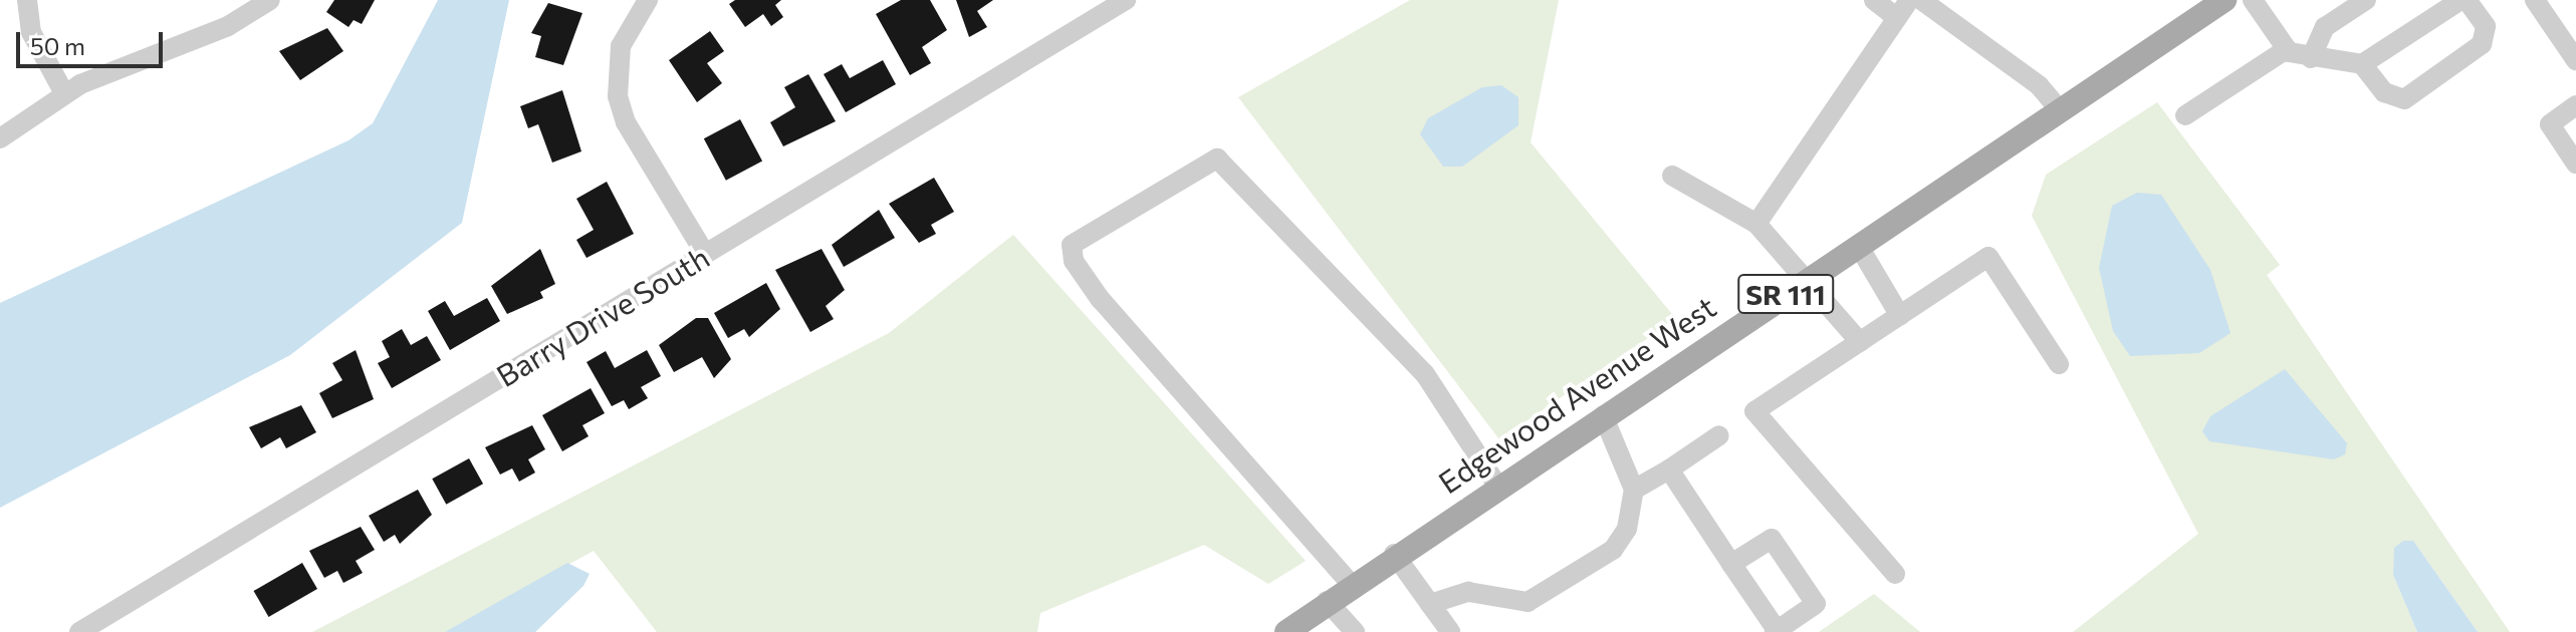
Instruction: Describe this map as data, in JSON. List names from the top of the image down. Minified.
{"streets":{"main road":["SR 111","Edgewood Avenue West"],"street":["Barry Drive South"]},"scale_bar":"50 m"}
